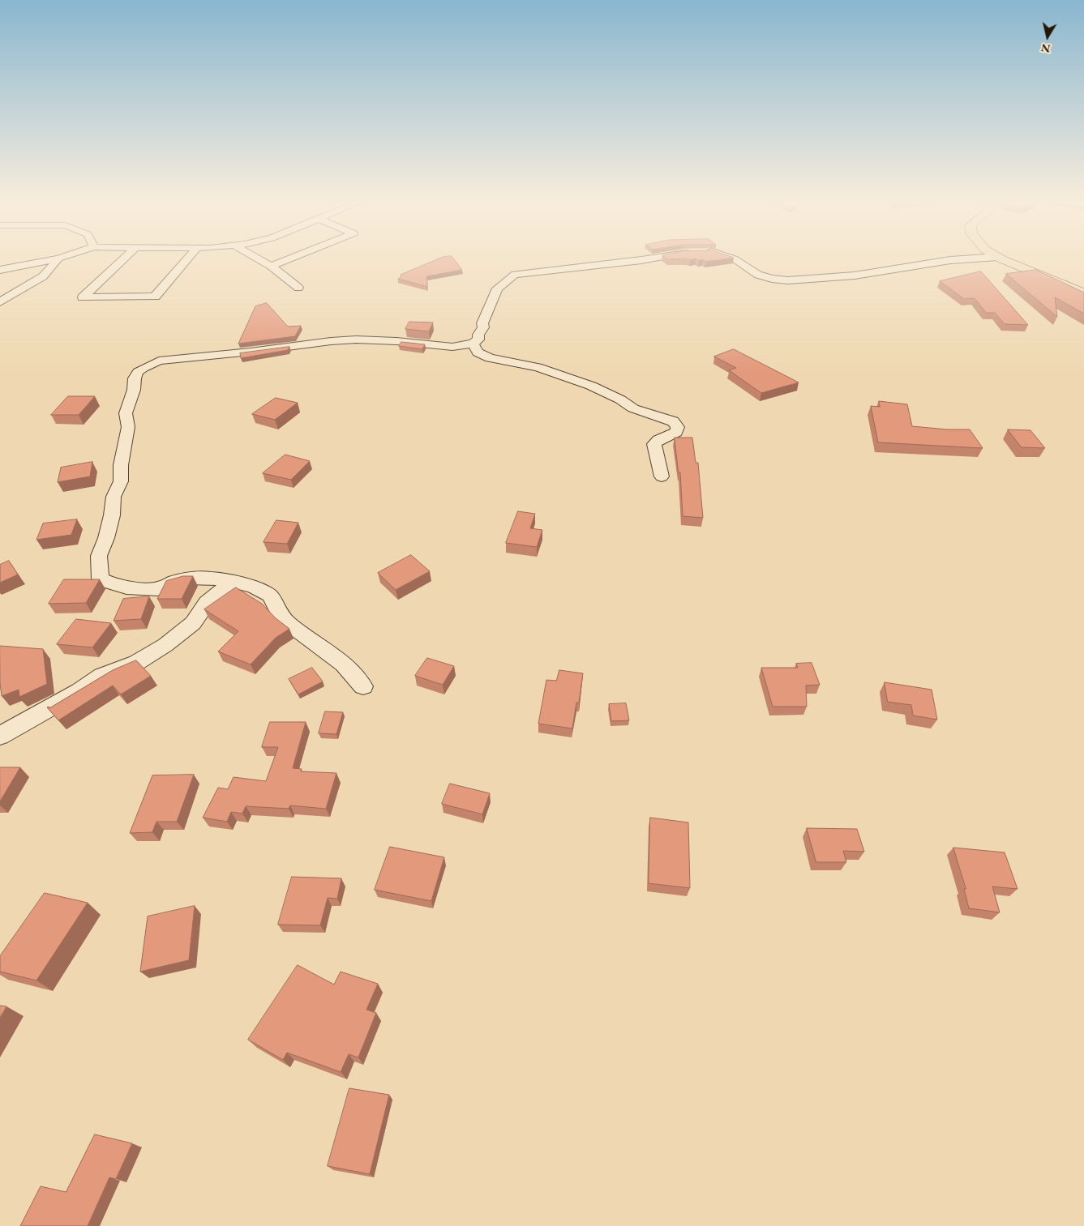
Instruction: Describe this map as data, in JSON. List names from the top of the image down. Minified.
{"north":"bottom"}
